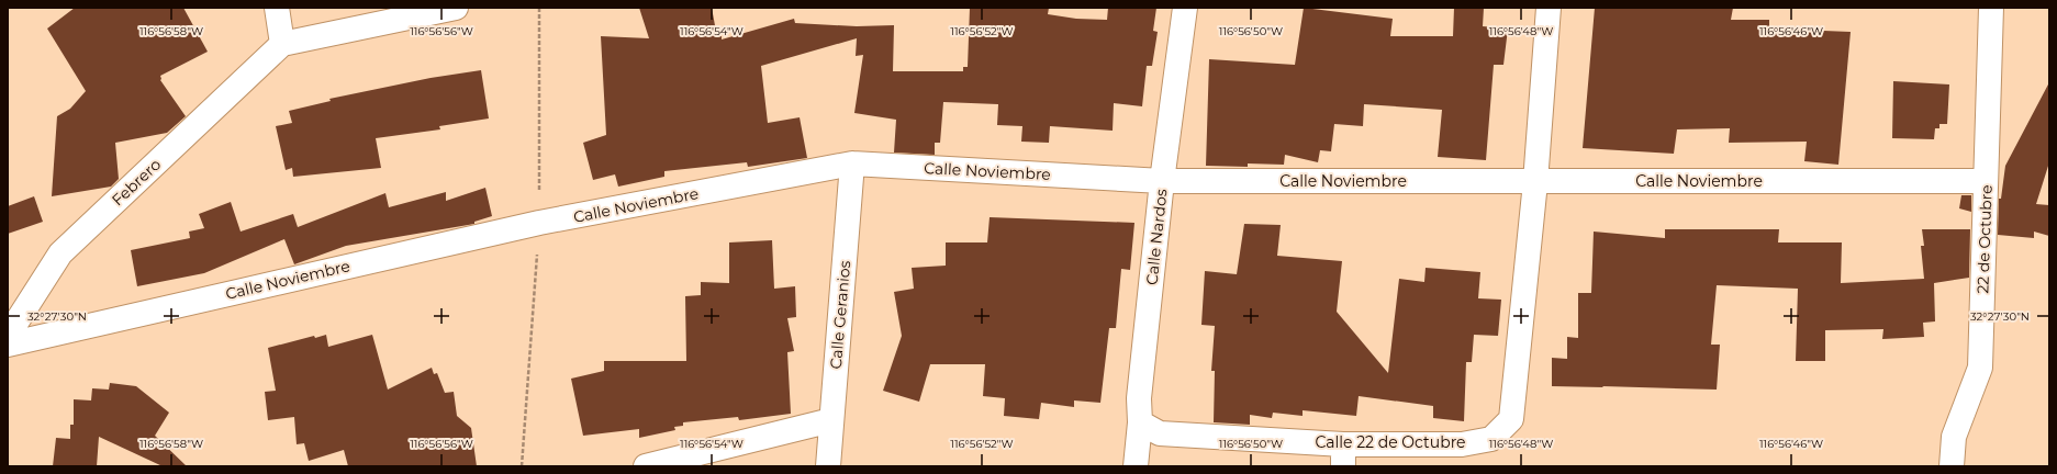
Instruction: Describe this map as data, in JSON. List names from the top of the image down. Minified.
{"streets":{"street":["Calle Noviembre","Febrero","Calle Nardos","22 de Octubre","Calle Geranios","Calle 22 de Octubre"]},"crossings":[["Calle Noviembre","Calle Nardos"],["Calle Noviembre","22 de Octubre"],["Calle Noviembre","Calle Geranios"],["Calle Noviembre","Calle 22 de Octubre"],["Calle Nardos","Calle 22 de Octubre"]],"coordinates":["116°56'58\"W","116°56'56\"W","116°56'54\"W","116°56'52\"W","116°56'50\"W","116°56'48\"W","116°56'46\"W","32°27'30\"N"]}
